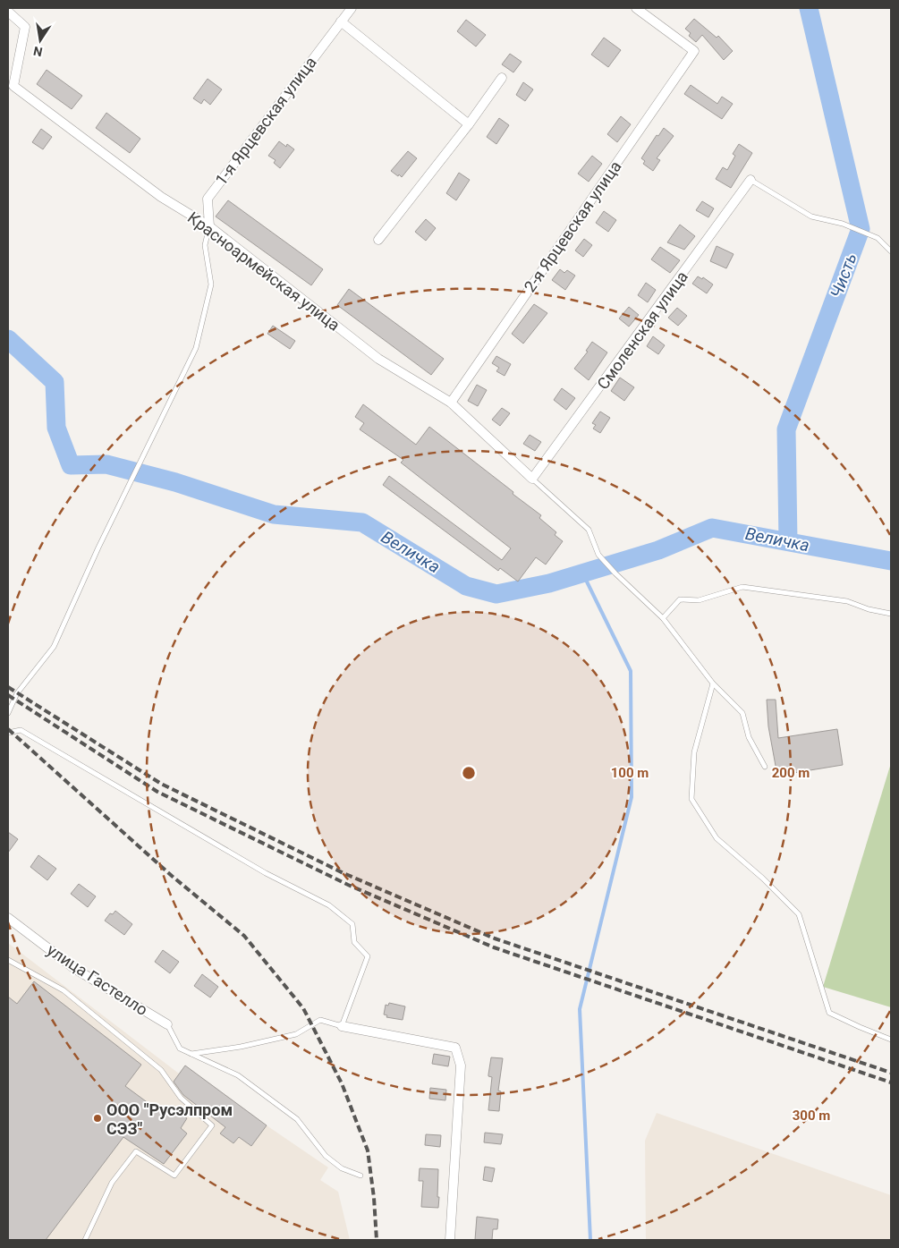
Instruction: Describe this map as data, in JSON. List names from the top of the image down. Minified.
{"streets":{"street":["1-я Ярцевская улица","2-я Ярцевская улица","Красноармейская улица","Смоленская улица","улица Гастелло"]},"crossings":[["1-я Ярцевская улица","Красноармейская улица"],["2-я Ярцевская улица","Красноармейская улица"],["Красноармейская улица","Смоленская улица"]],"water":["Чисть","Величка"],"places":["ООО \"Русэлпром СЭЗ\""],"north":"bottom","rings":["100 m","200 m","300 m"]}
